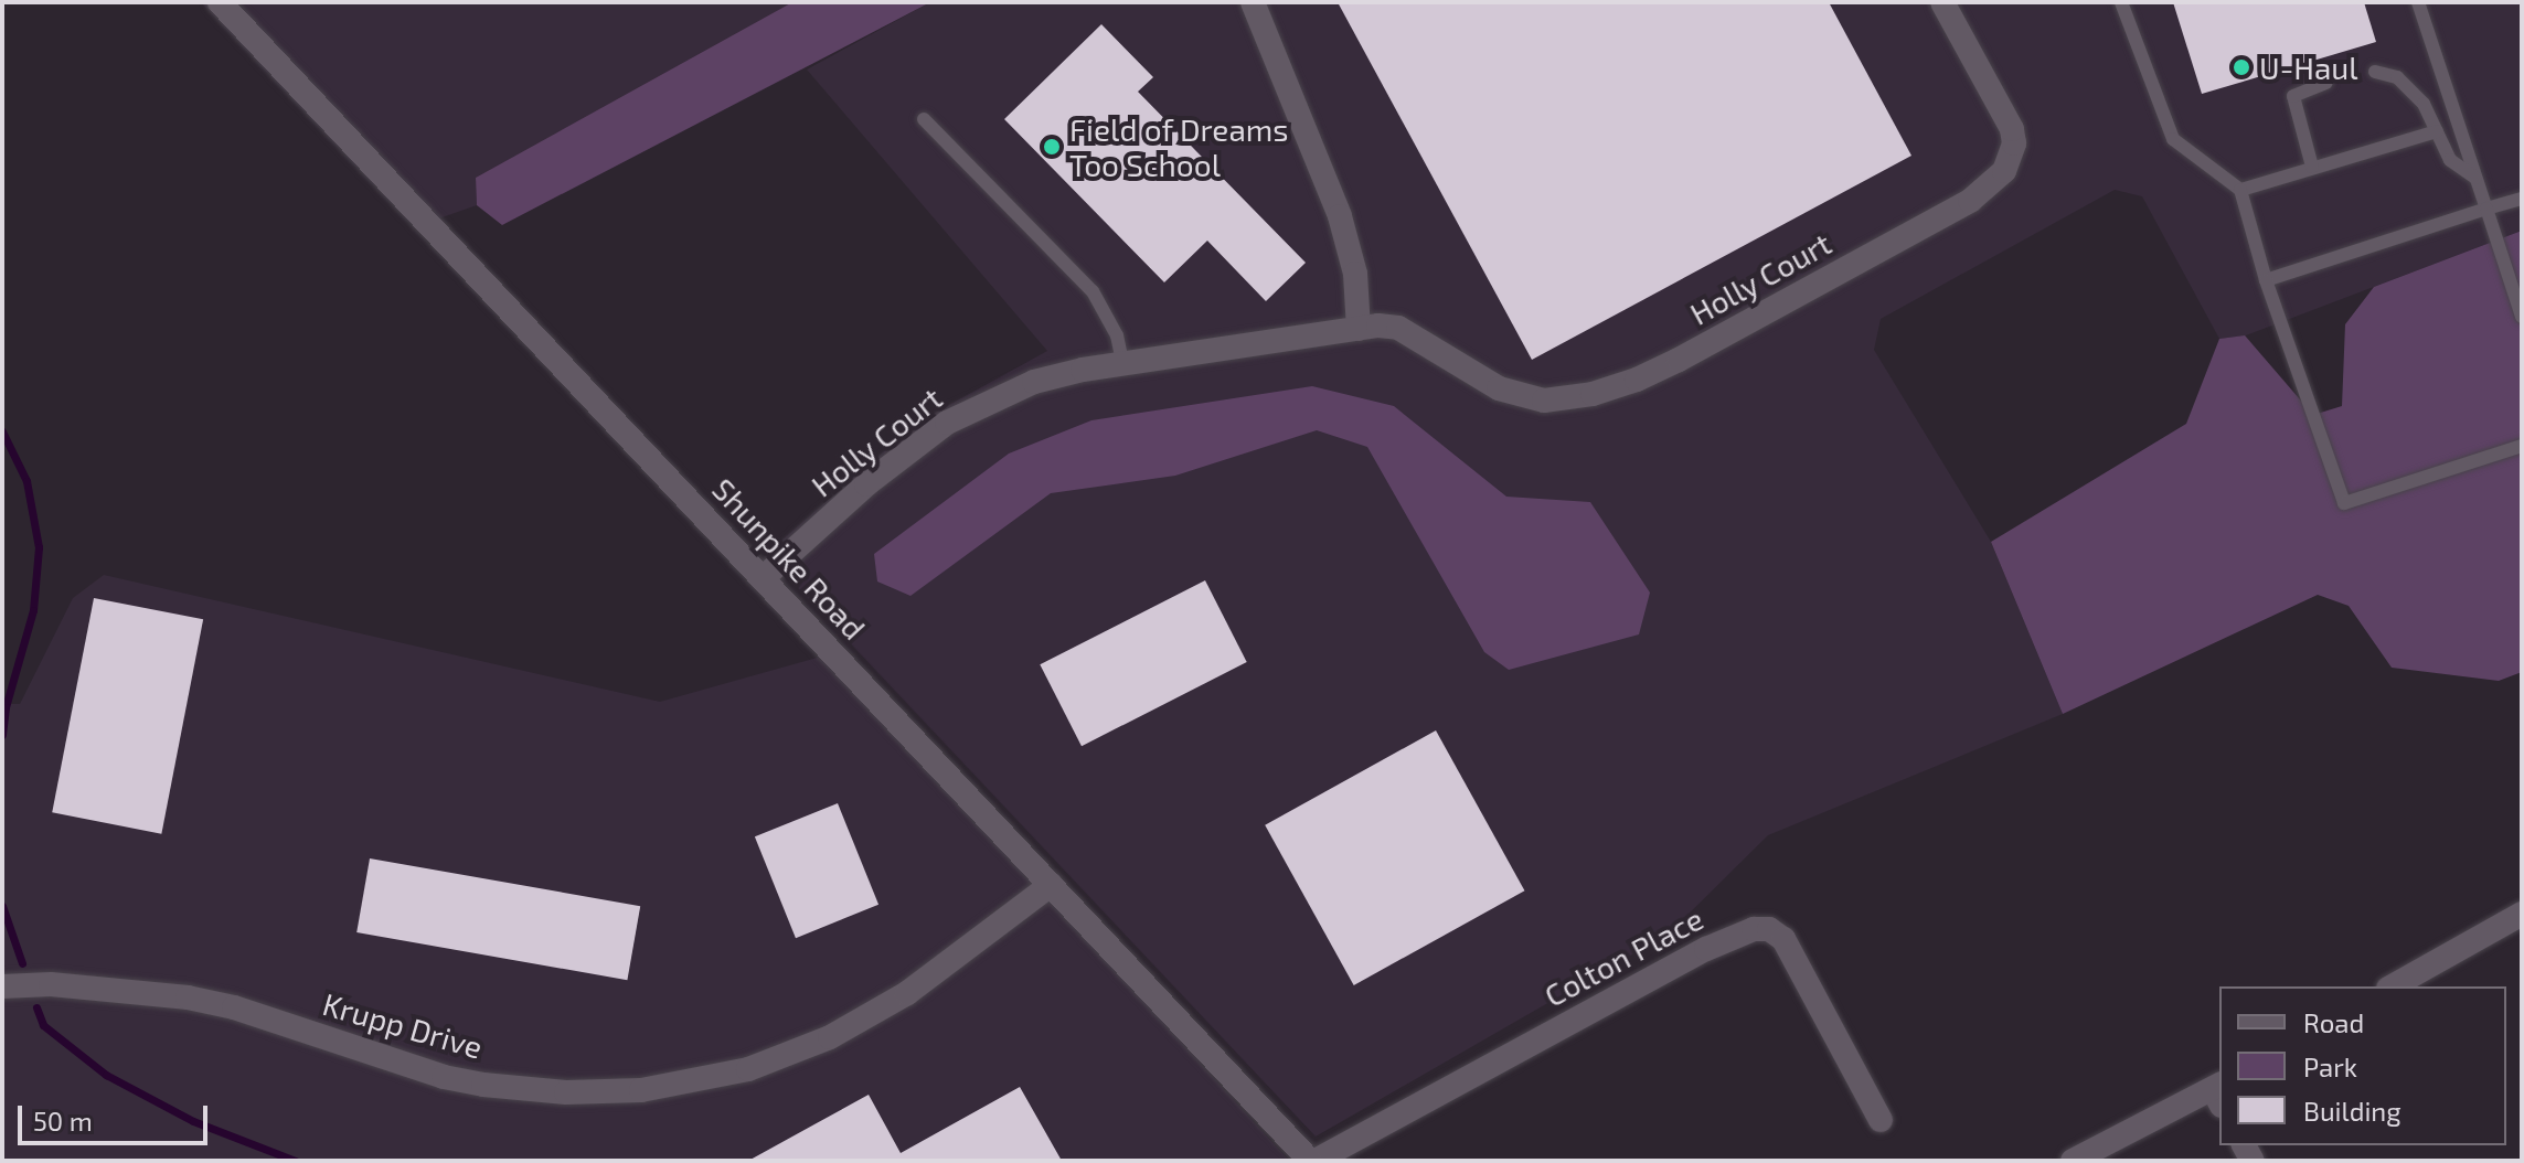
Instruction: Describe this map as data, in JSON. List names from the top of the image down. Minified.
{"streets":{"street":["Holly Court","Shunpike Road","Colton Place","Krupp Drive"]},"crossings":[["Holly Court","Shunpike Road"],["Shunpike Road","Colton Place"],["Shunpike Road","Krupp Drive"]],"places":["U-Haul","Field of Dreams Too School"],"legend":["Road","Park","Building"],"scale_bar":"50 m"}
